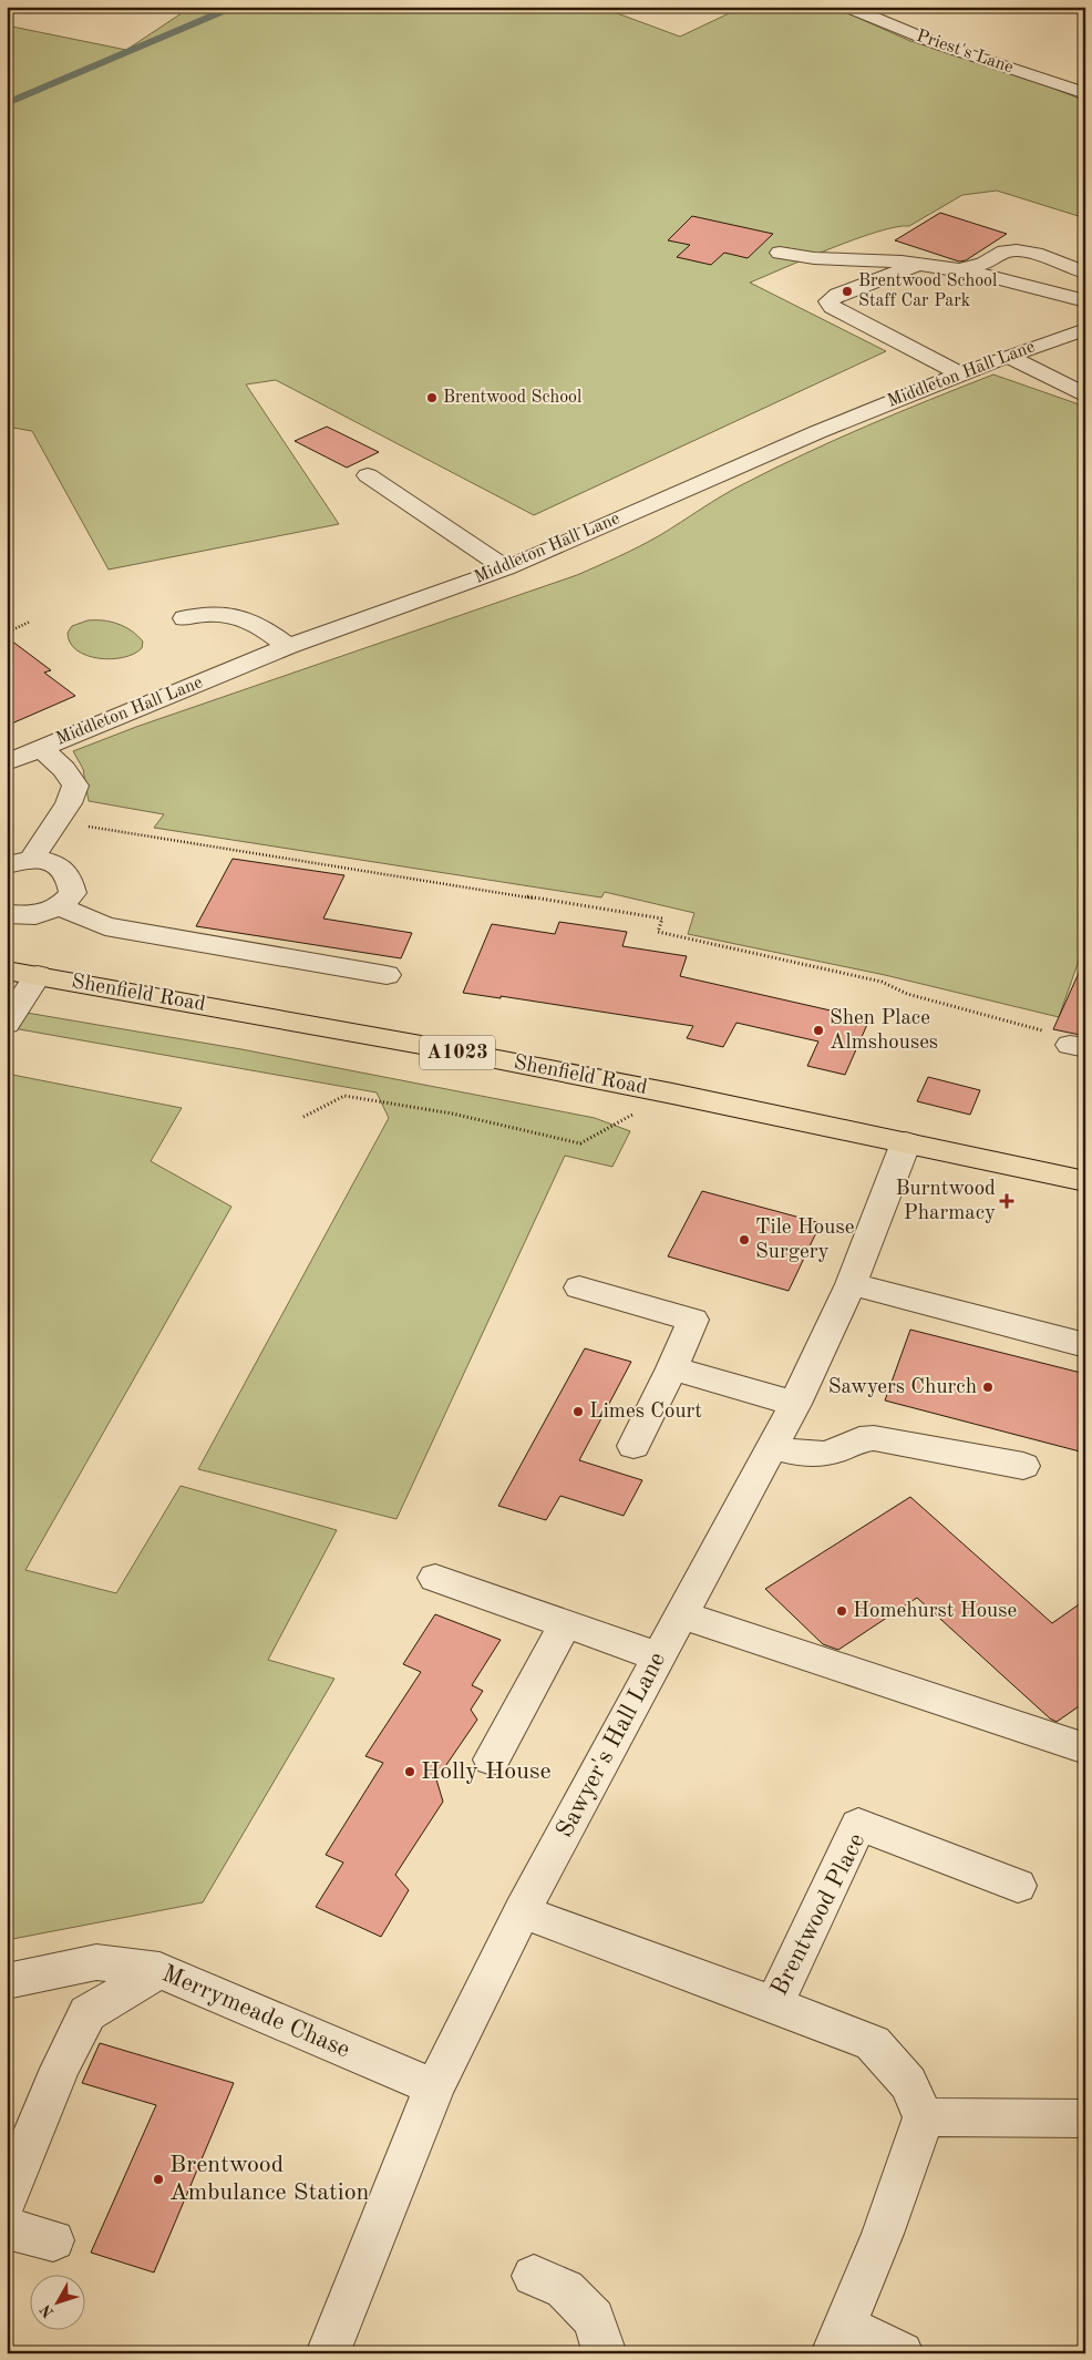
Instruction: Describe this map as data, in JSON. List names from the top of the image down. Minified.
{"streets":{"main road":["Shenfield Road","A1023"],"street":["Priest's Lane","Middleton Hall Lane","Sawyer's Hall Lane","Brentwood Place","Merrymeade Chase"]},"crossings":[["Shenfield Road","Sawyer's Hall Lane"],["Sawyer's Hall Lane","Brentwood Place"],["Sawyer's Hall Lane","Merrymeade Chase"]],"places":{"other":["Brentwood School Staff Car Park","Brentwood School","Shen Place Almshouses","Tile House Surgery","Sawyers Church","Limes Court","Homehurst House","Holly House","Brentwood Ambulance Station"],"health":["Burntwood Pharmacy"]},"north":"bottom left"}
